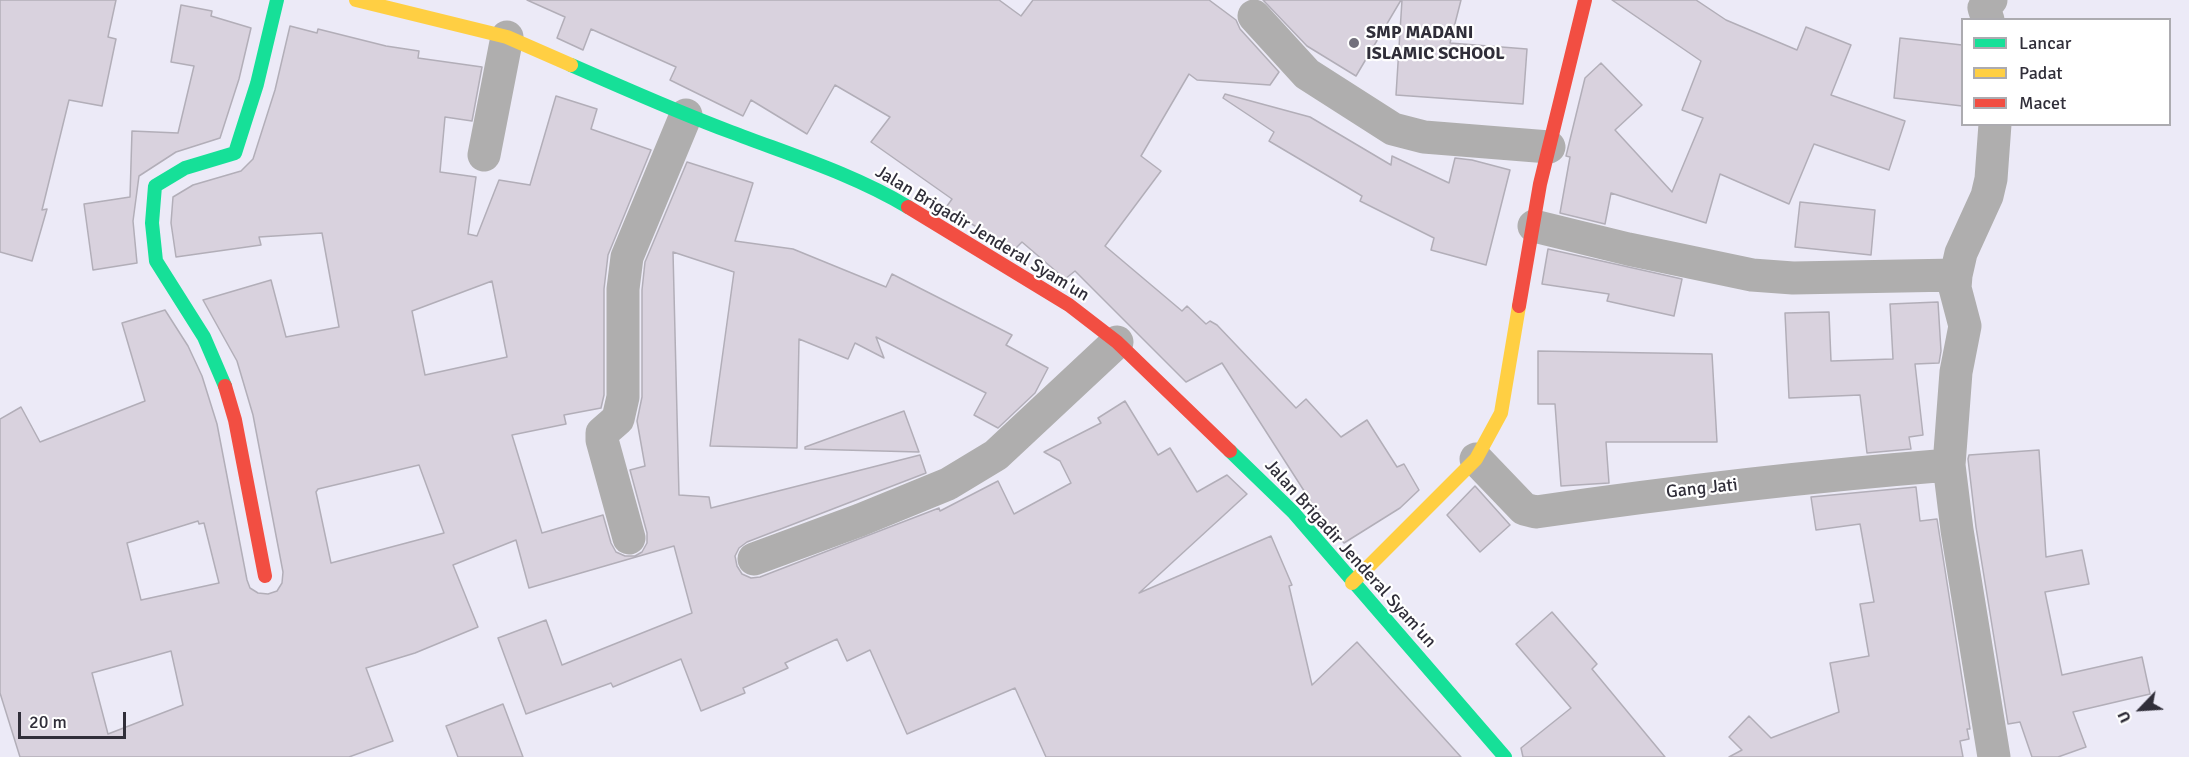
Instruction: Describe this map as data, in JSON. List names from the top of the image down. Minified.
{"streets":{"street":["Jalan Brigadir Jenderal Syam'un","Gang Jati"]},"places":["SMP MADANI ISLAMIC SCHOOL"],"legend":["Lancar","Padat","Macet"],"scale_bar":"20 m","north":"bottom left"}
